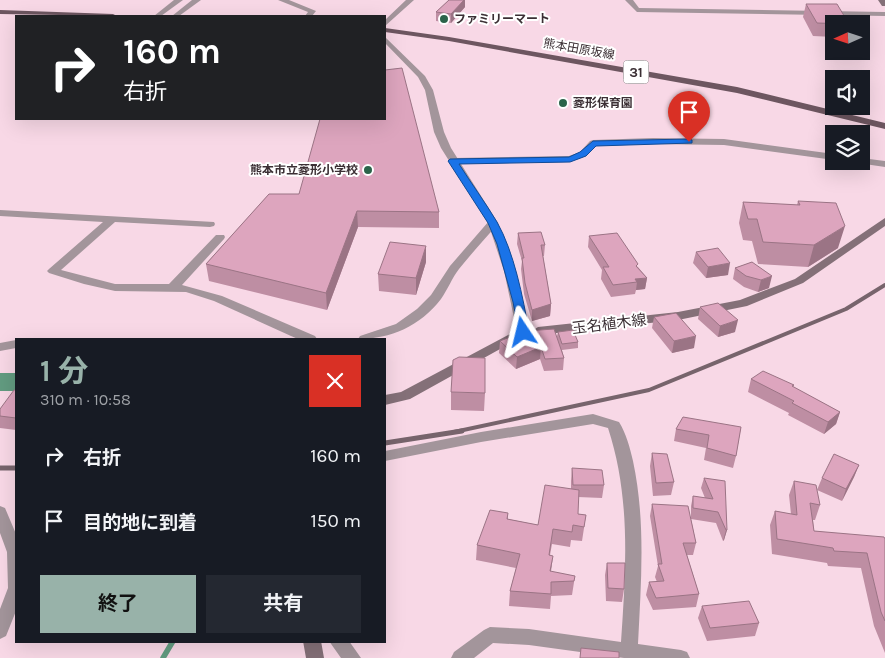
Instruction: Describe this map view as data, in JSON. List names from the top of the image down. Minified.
{"streets":{"main road":["熊本田原坂線","31","玉名植木線"]},"places":["ファミリーマート","菱形保育園","熊本市立菱形小学校"],"north":"left","page":{"turn":["160 m","右折"],"heading":["1 分","310 m · 10:58"],"list":[{"name":"右折","value":"160 m"},{"name":"目的地に到着","value":"150 m"}],"buttons":["終了","共有"]}}
